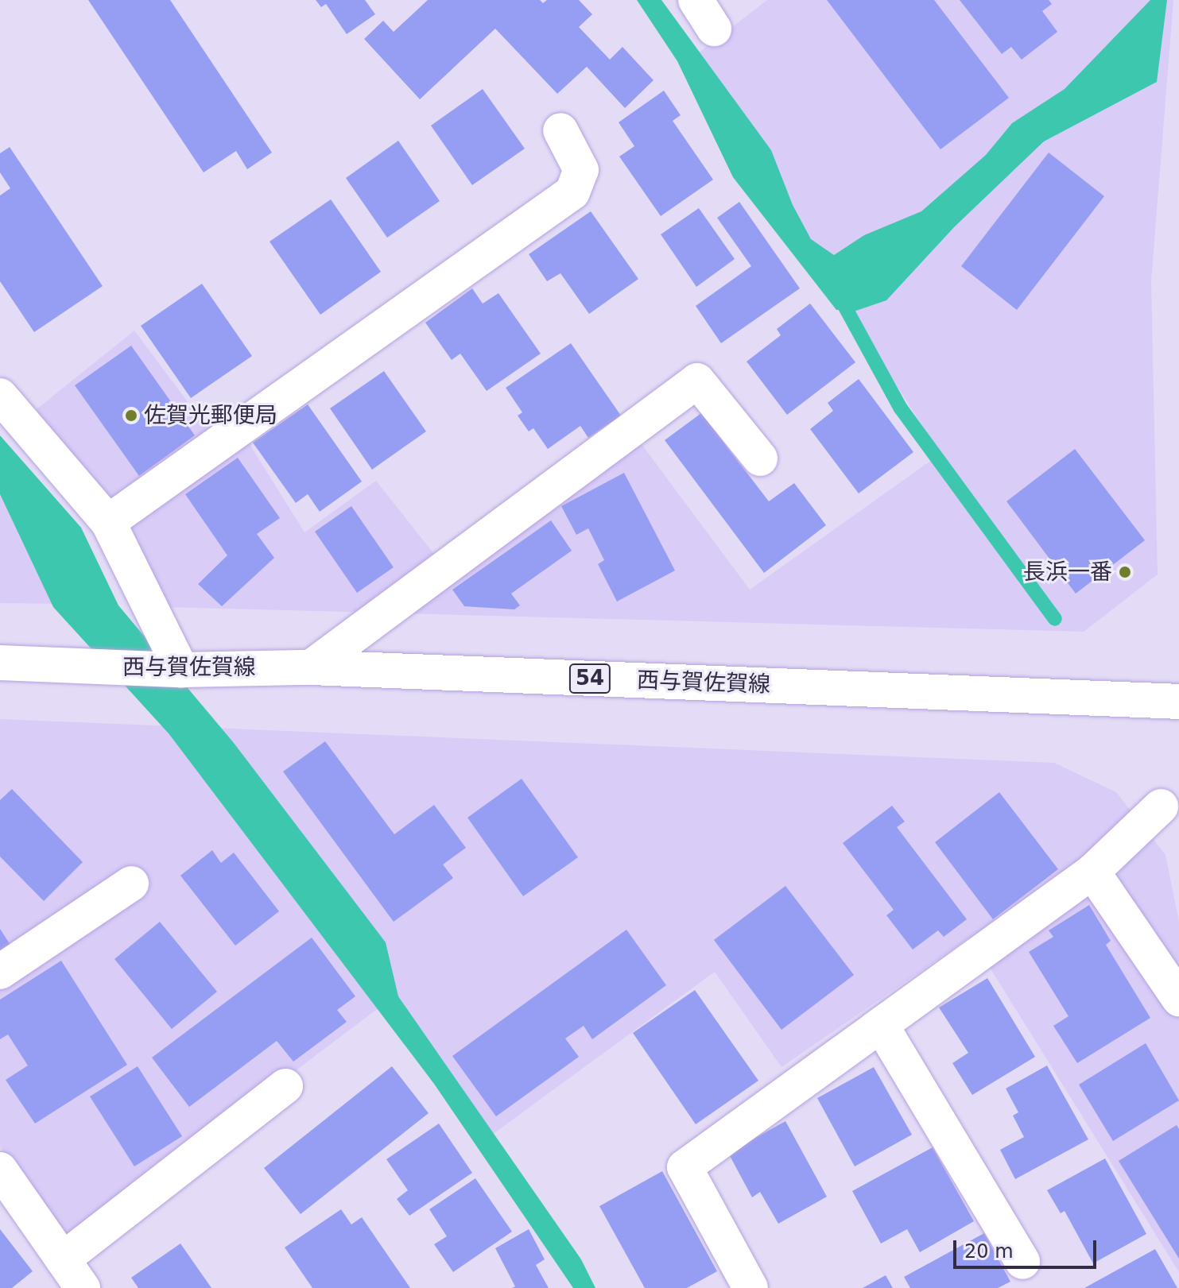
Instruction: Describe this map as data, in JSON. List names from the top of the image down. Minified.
{"streets":{"street":["西与賀佐賀線","54"]},"places":["佐賀光郵便局","長浜一番"],"scale_bar":"20 m"}
